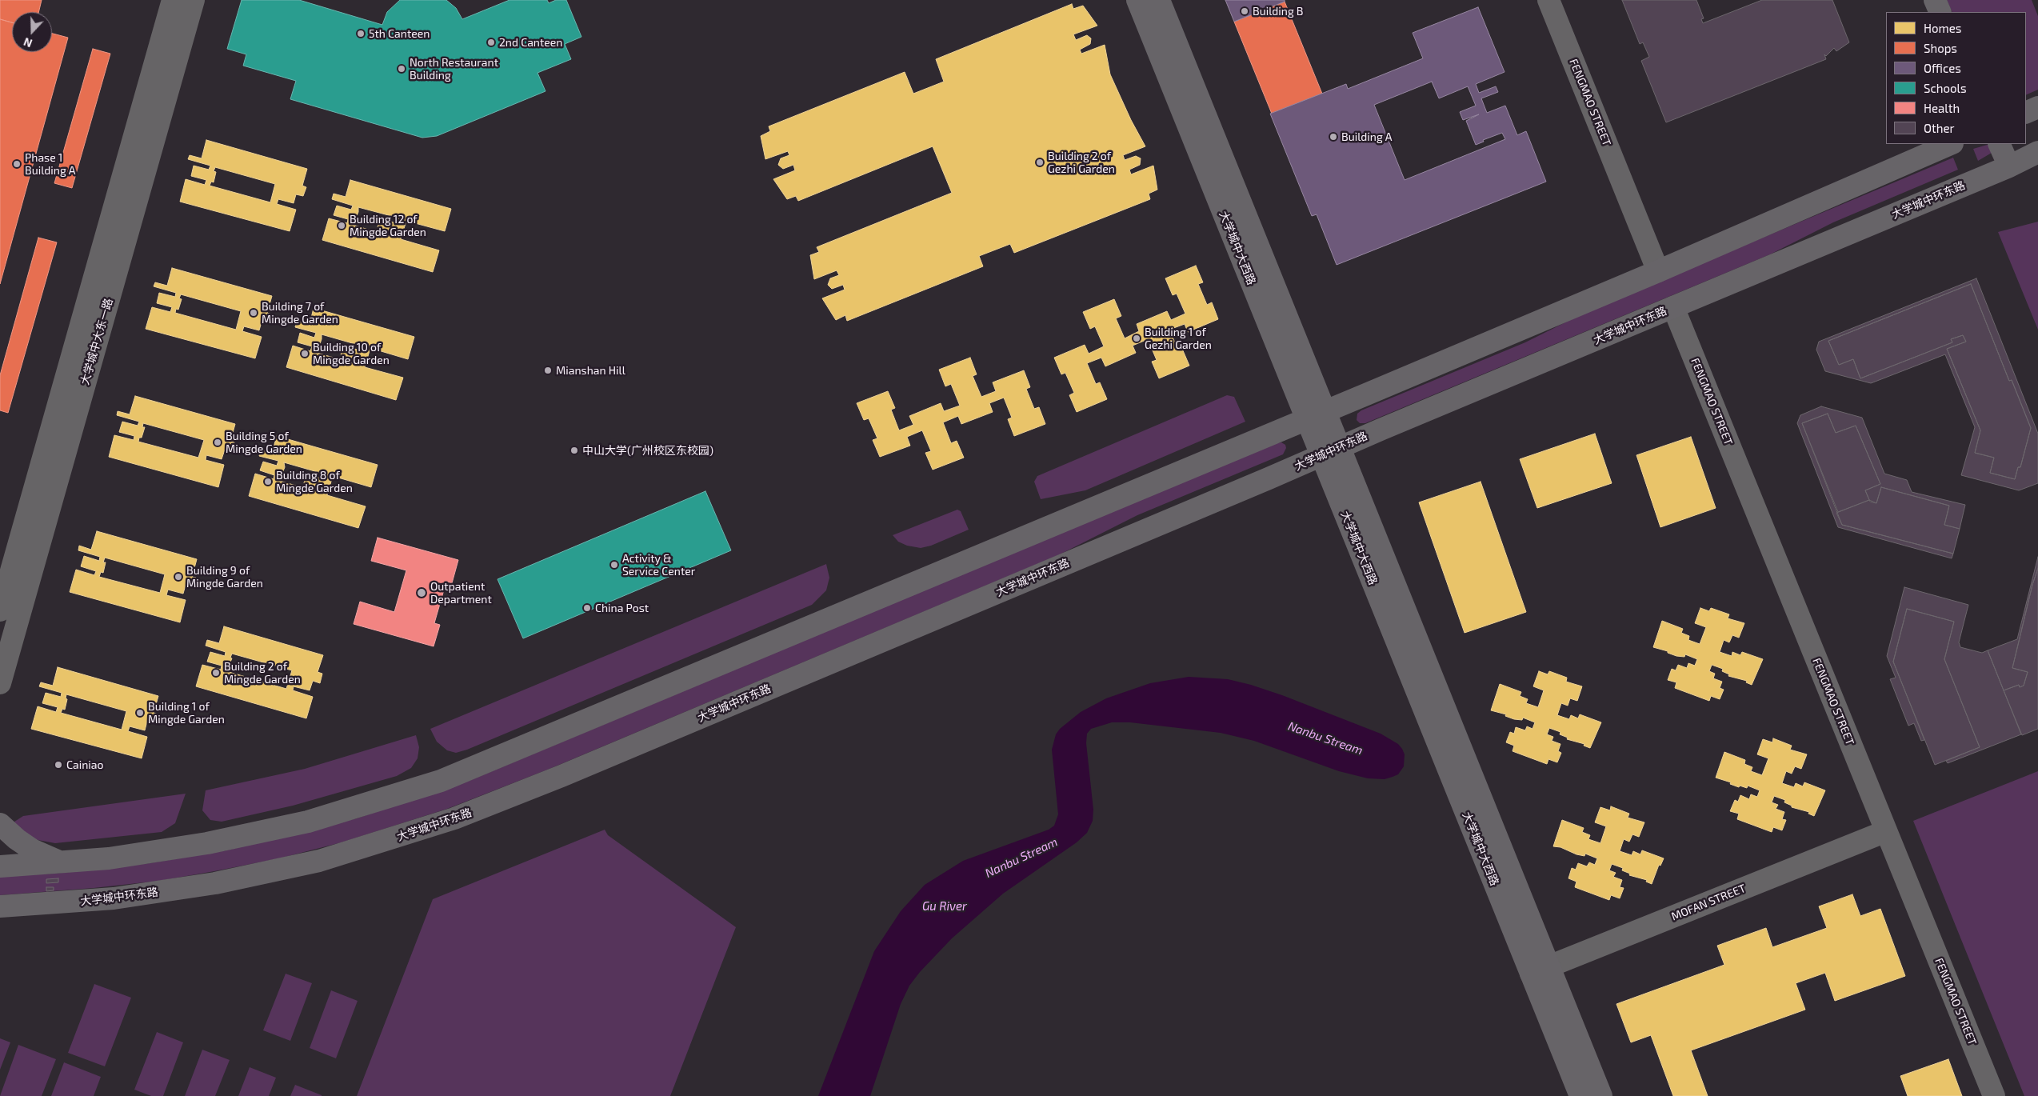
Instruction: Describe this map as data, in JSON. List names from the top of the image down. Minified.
{"streets":{"main road":["大学城中环东路","大学城中大西路"],"street":["FENGMAO STREET","大学城中大东一路","MOFAN STREET"]},"crossings":[["FENGMAO STREET","大学城中环东路"],["FENGMAO STREET","MOFAN STREET"],["大学城中环东路","大学城中大西路"],["大学城中大西路","MOFAN STREET"]],"water":["Nanbu Stream","Gu River"],"places":["Building B","5th Canteen","2nd Canteen","North Restaurant Building","Building A","Building 2 of Gezhi Garden","Phase 1 Building A","Building 12 of Mingde Garden","Building 7 of Mingde Garden","Building 1 of Gezhi Garden","Building 10 of Mingde Garden","Mianshan Hill","Building 5 of Mingde Garden","中山大学(广州校区东校园)","Building 8 of Mingde Garden","Activity & Service Center","Building 9 of Mingde Garden","Outpatient Department","China Post","Building 2 of Mingde Garden","Building 1 of Mingde Garden","Cainiao"],"legend":["Homes","Shops","Offices","Schools","Health","Other"],"north":"bottom"}
